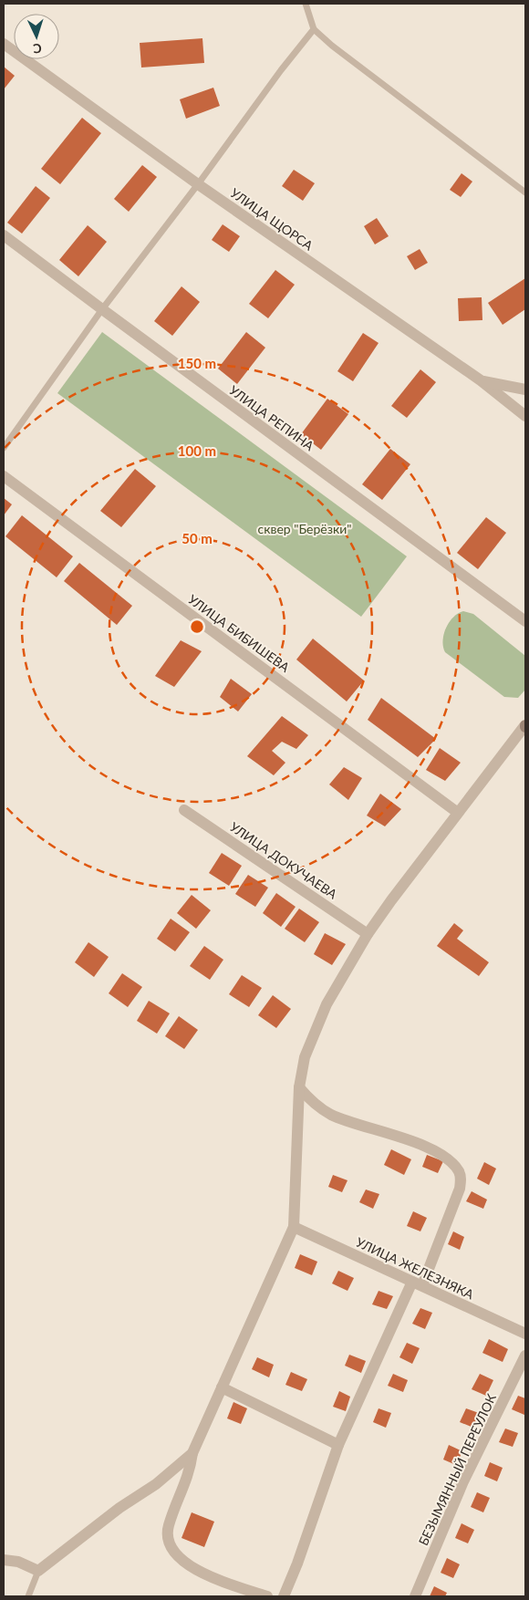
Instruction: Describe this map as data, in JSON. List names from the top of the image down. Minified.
{"streets":{"street":["УЛИЦА ЩОРСА","УЛИЦА РЕПИНА","УЛИЦА БИБИШЕВА","УЛИЦА ДОКУЧАЕВА","УЛИЦА ЖЕЛЕЗНЯКА","БЕЗЫМЯННЫЙ ПЕРЕУЛОК"]},"parks":["сквер \"Берёзки\""],"north":"bottom","rings":["150 m","100 m","50 m"]}
